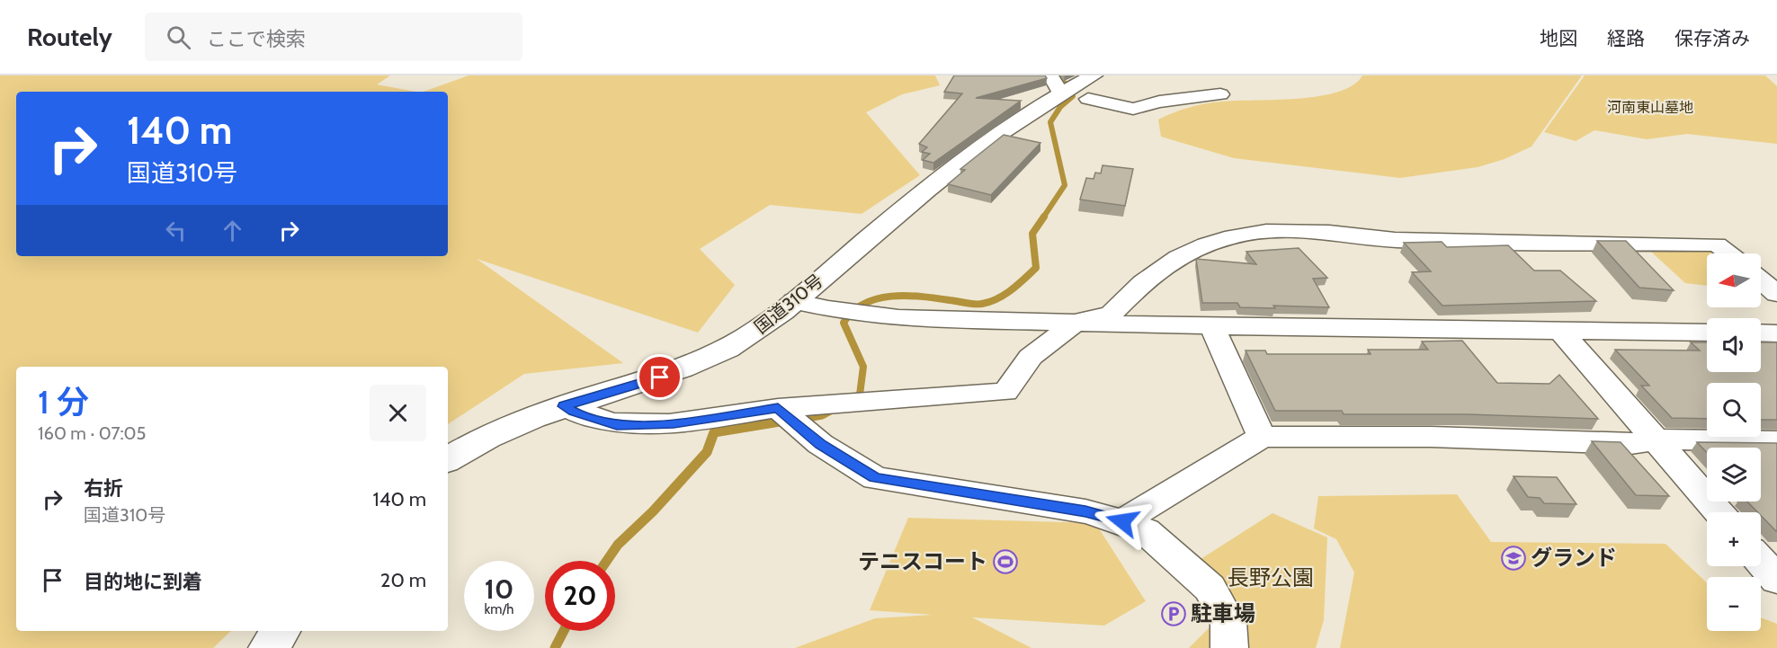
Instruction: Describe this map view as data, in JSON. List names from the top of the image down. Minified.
{"streets":{"highway":["国道310号"]},"parks":["河南東山墓地","長野公園"],"places":{"school or university":["グランド"],"sports":["テニスコート"],"parking":["駐車場"]},"north":"left","page":{"header":"Routely","search":"ここで検索","nav":["地図","経路","保存済み"],"turn":["140 m","国道310号"],"map_buttons":["+","−"],"heading":["1 分","160 m · 07:05"],"list":[{"name":"右折","note":"国道310号","value":"140 m"},{"name":"目的地に到着","value":"20 m"}],"speed":"10 km/h","limit":"20"}}
